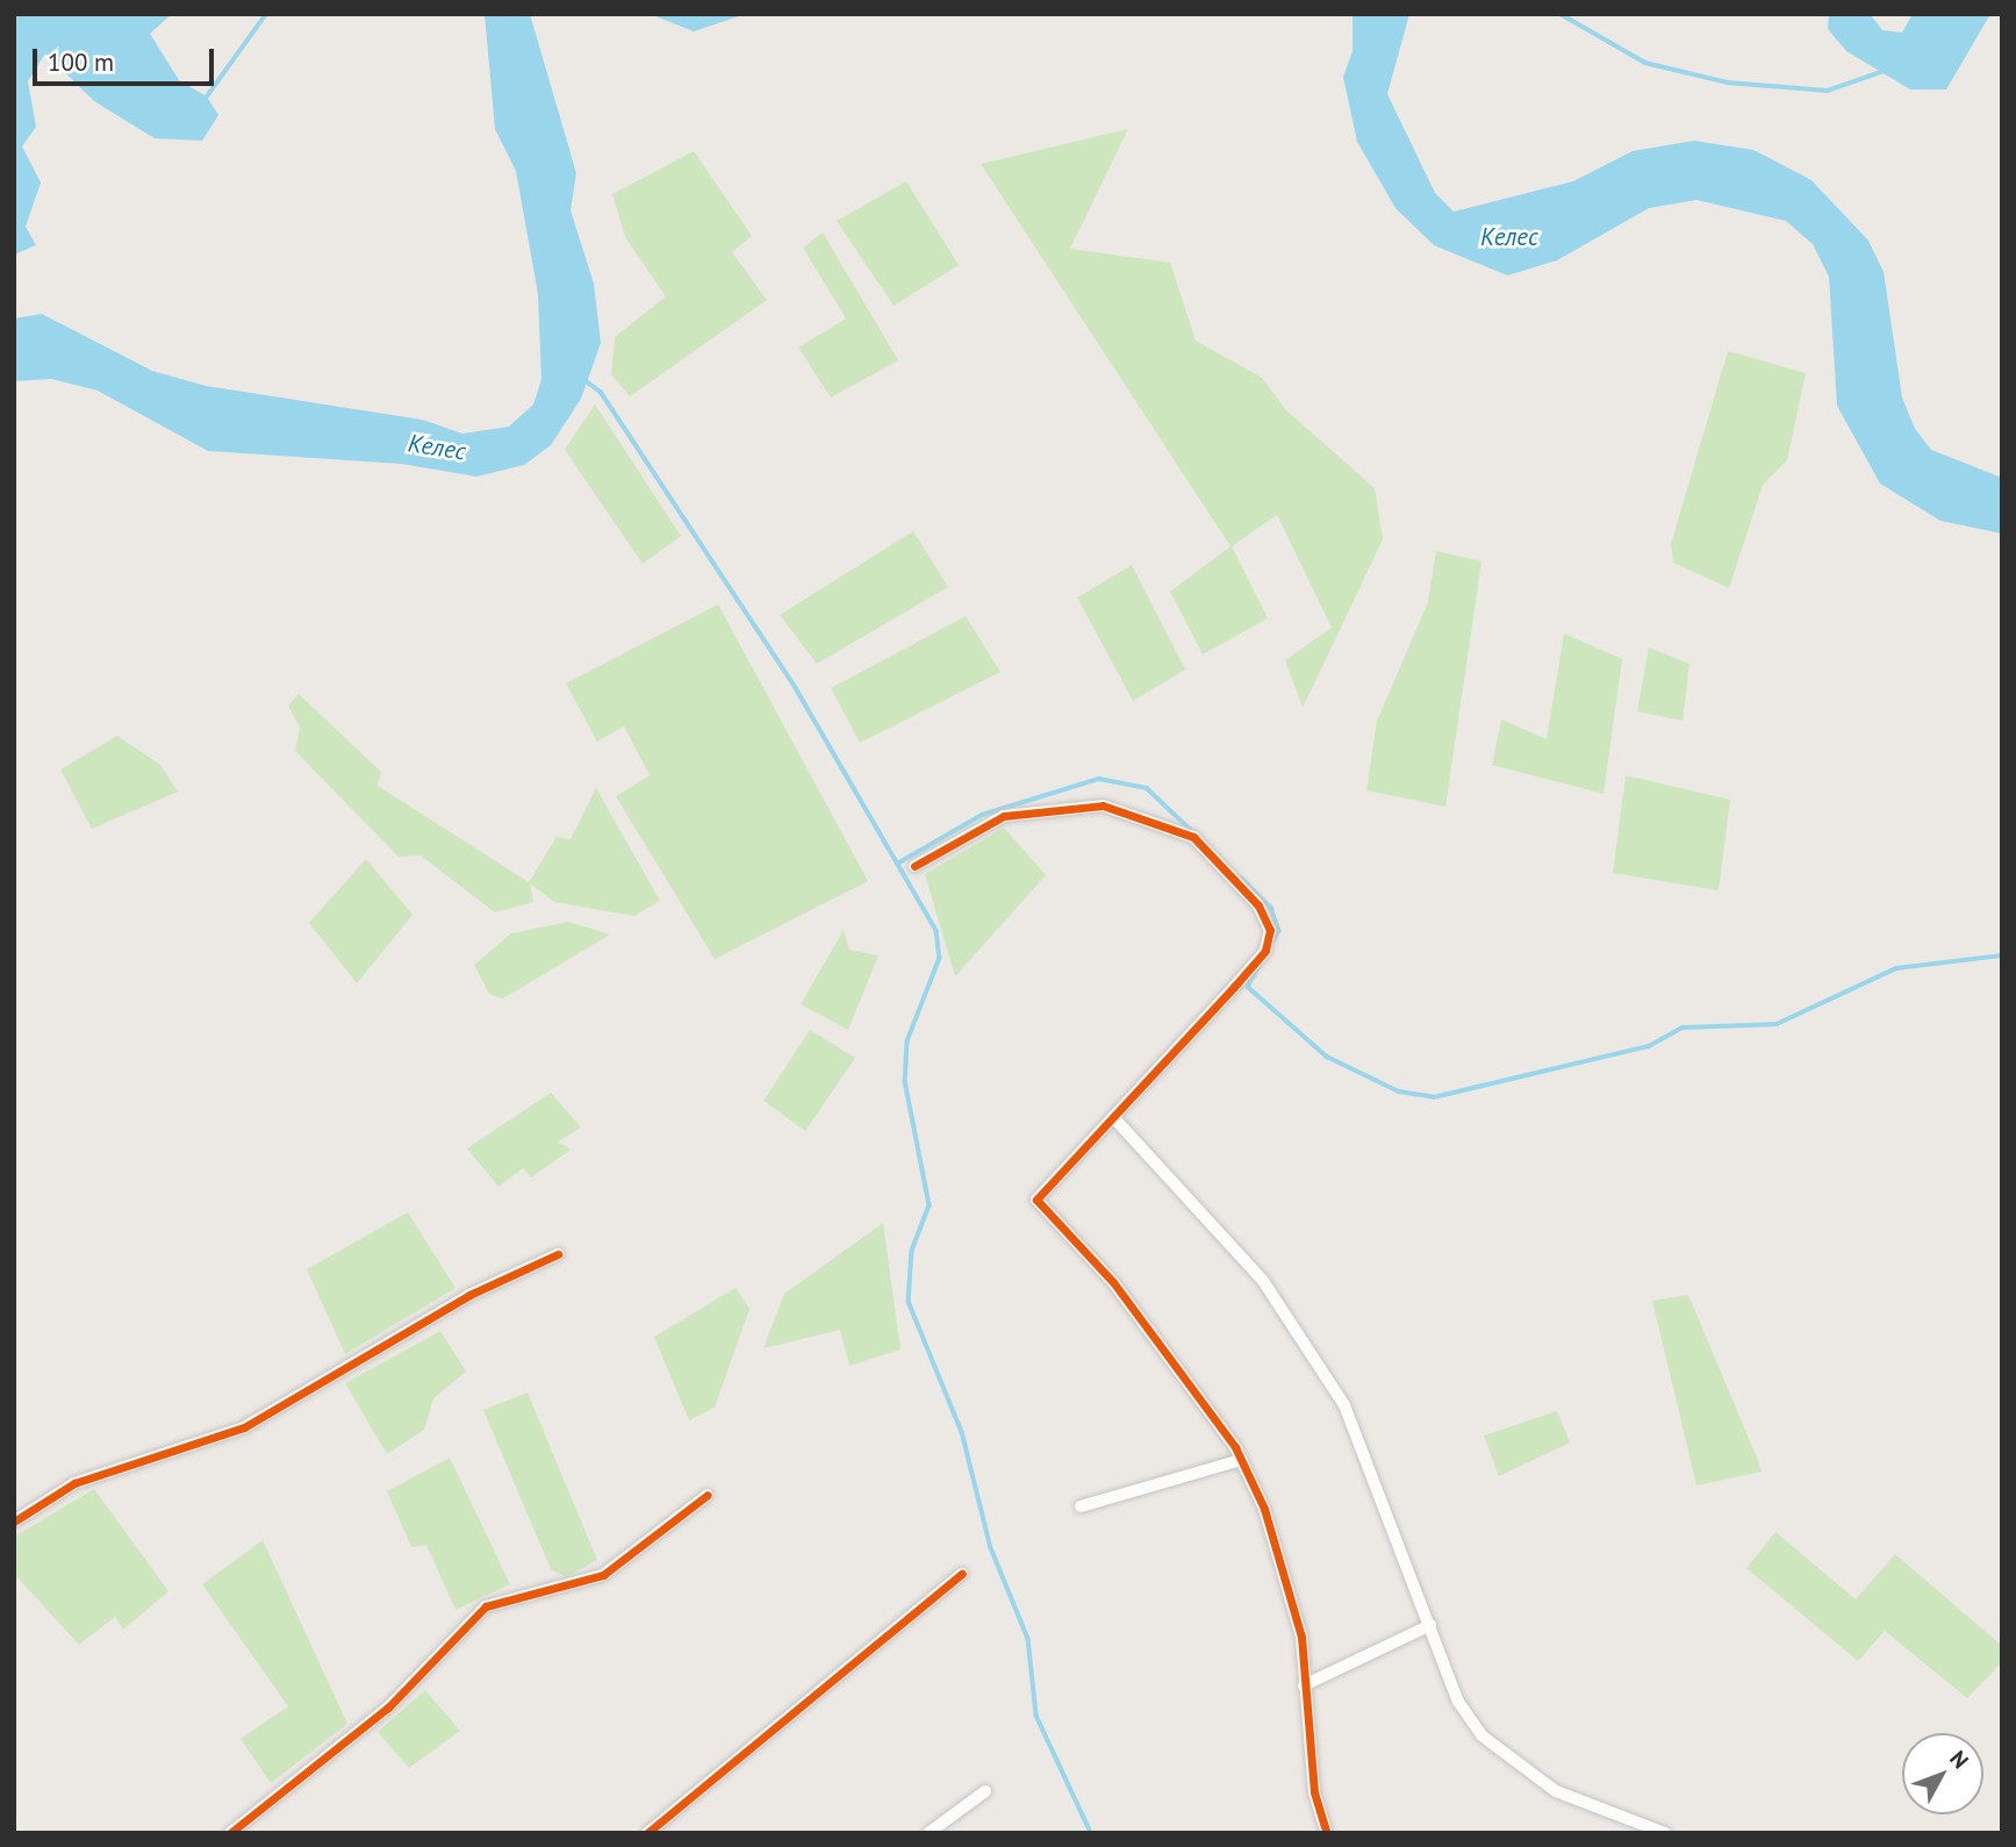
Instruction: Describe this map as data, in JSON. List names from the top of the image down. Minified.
{"water":["Келес"],"scale_bar":"100 m","north":"top right"}
